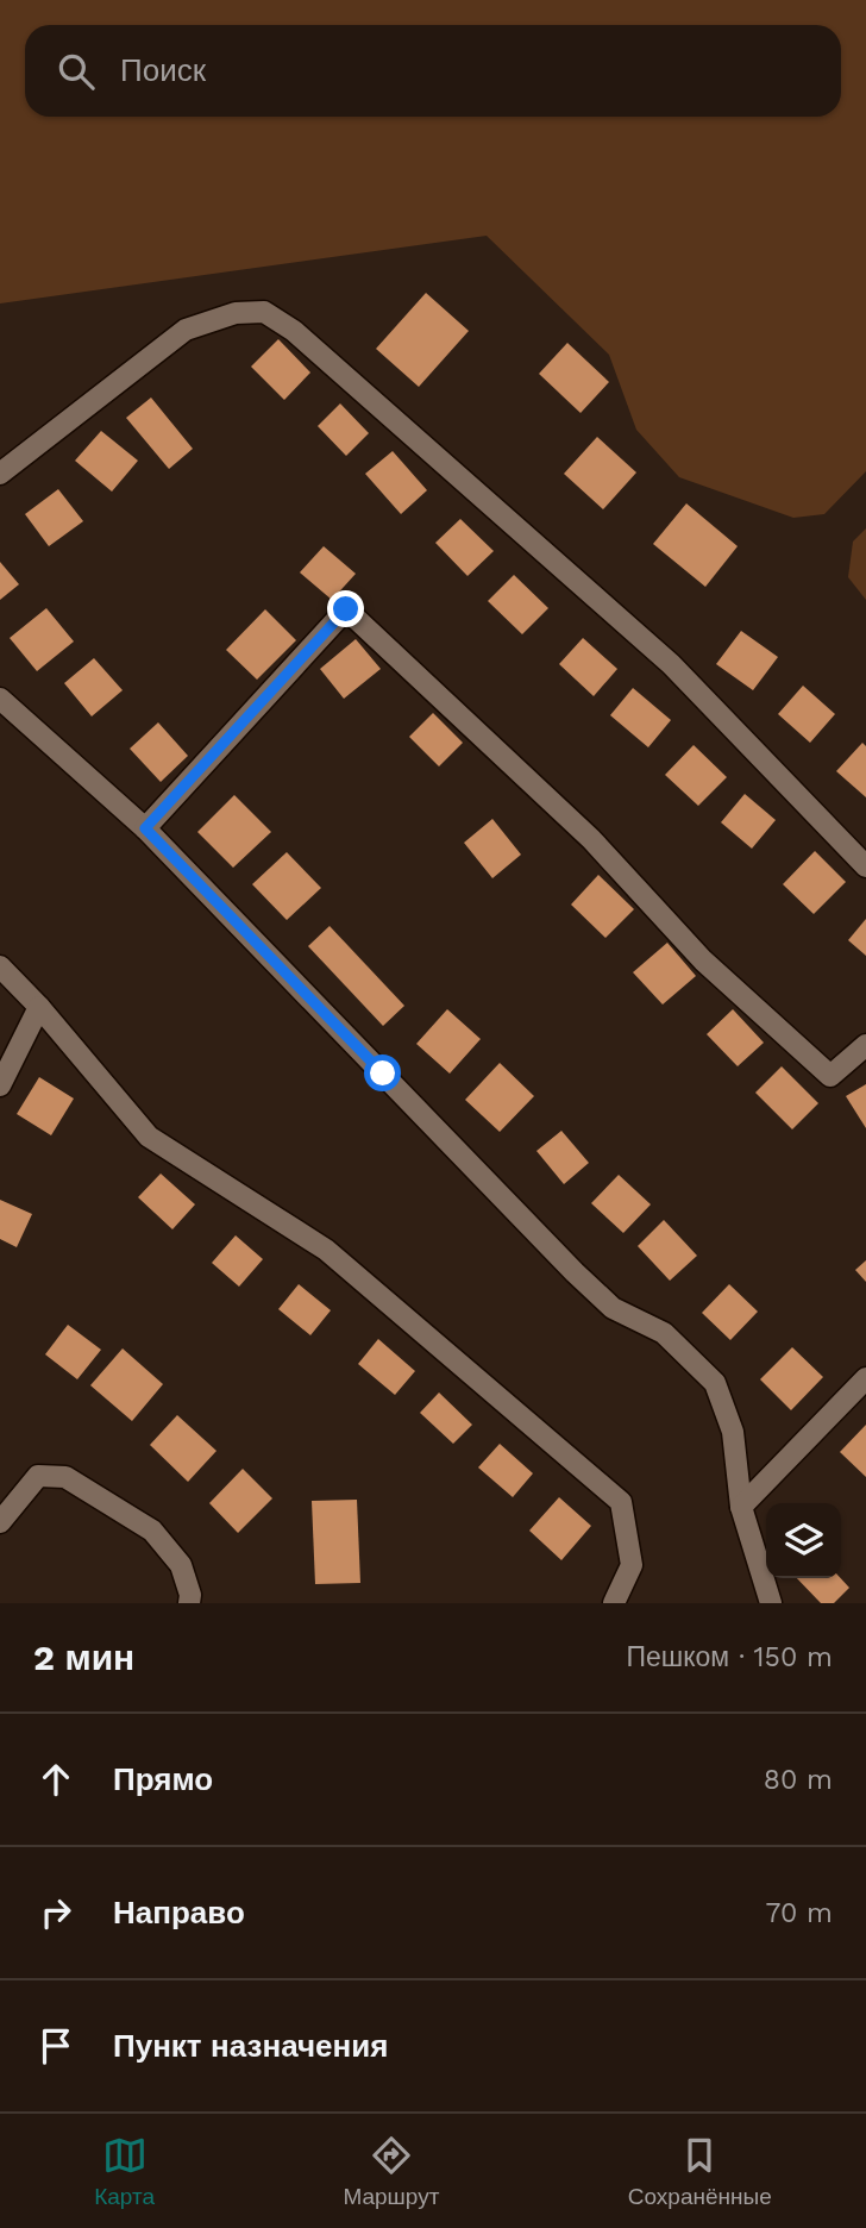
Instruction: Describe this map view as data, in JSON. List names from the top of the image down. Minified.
{"page":{"search":"Поиск","heading":["2 мин","Пешком · 150 m"],"list":[["Прямо","80 m"],["Направо","70 m"],"Пункт назначения"],"nav":["Карта","Маршрут","Сохранённые"]}}
